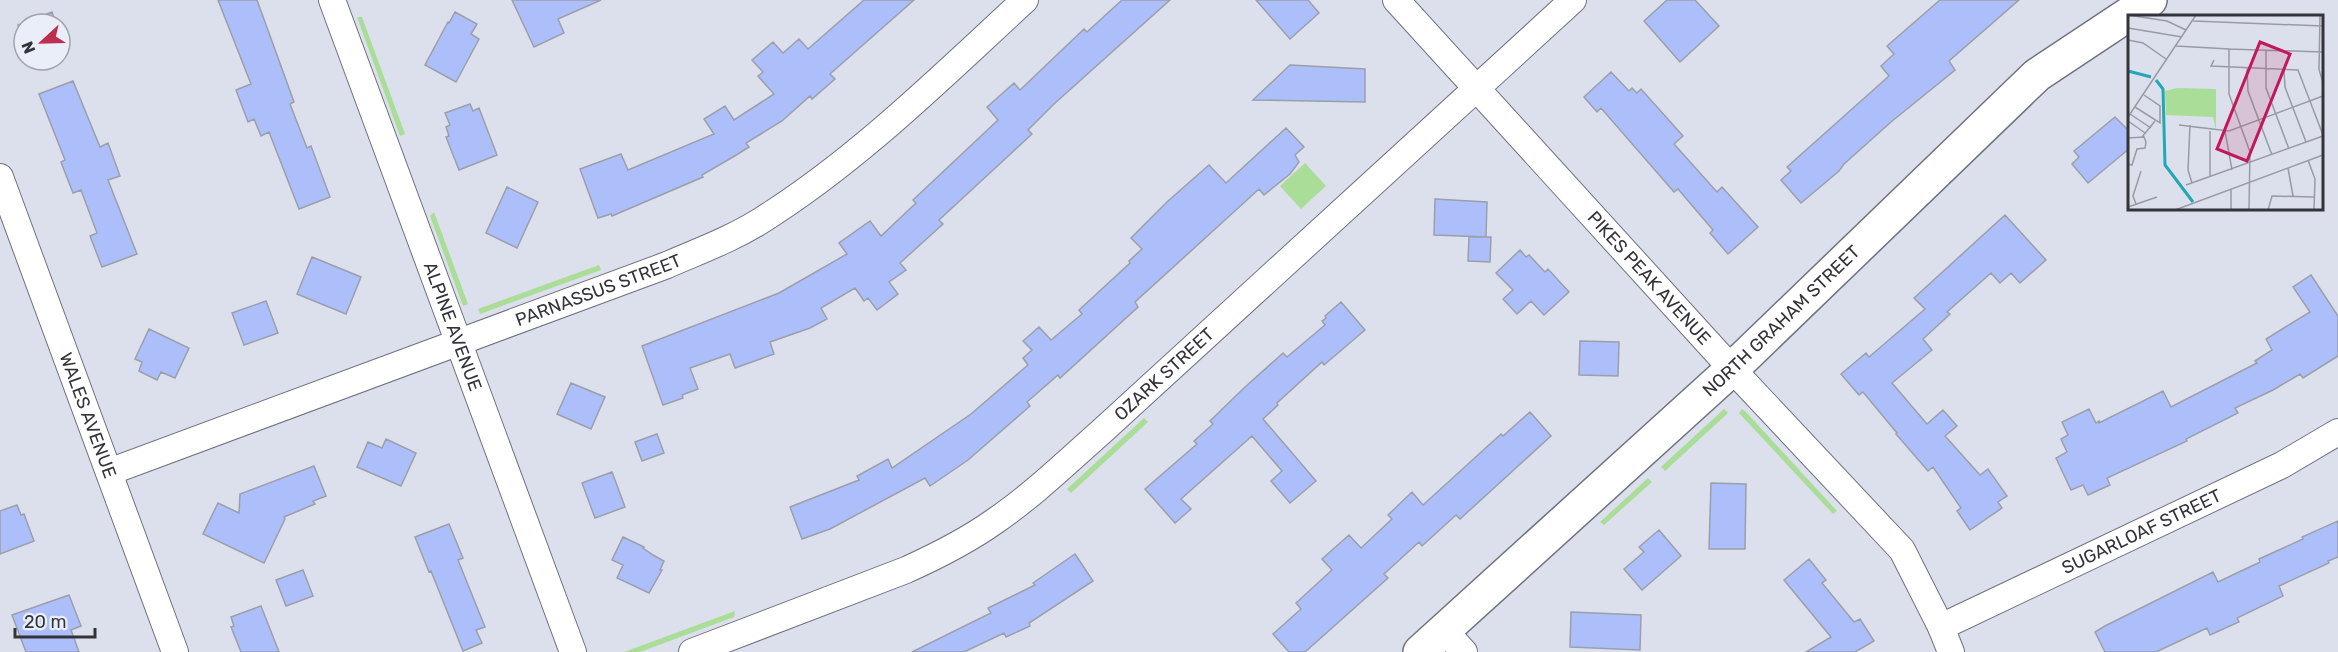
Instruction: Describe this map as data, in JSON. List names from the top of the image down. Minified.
{"streets":{"main road":["NORTH GRAHAM STREET"],"street":["PIKES PEAK AVENUE","PARNASSUS STREET","ALPINE AVENUE","OZARK STREET","WALES AVENUE","SUGARLOAF STREET"]},"crossings":[["PIKES PEAK AVENUE","NORTH GRAHAM STREET"],["PIKES PEAK AVENUE","OZARK STREET"],["PIKES PEAK AVENUE","SUGARLOAF STREET"],["PARNASSUS STREET","ALPINE AVENUE"],["PARNASSUS STREET","WALES AVENUE"]],"scale_bar":"20 m","north":"left"}
